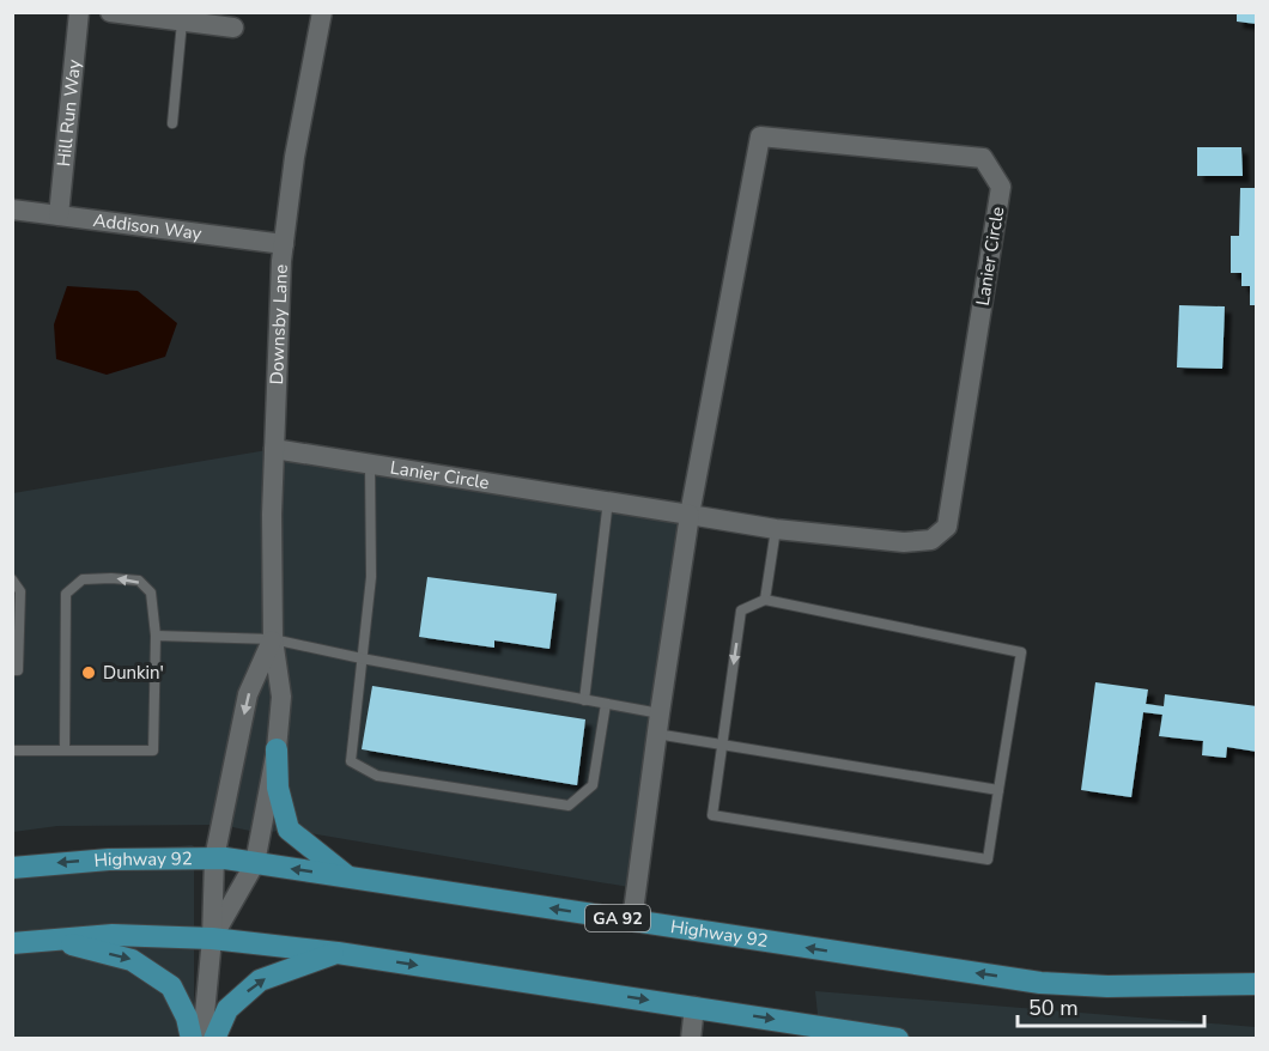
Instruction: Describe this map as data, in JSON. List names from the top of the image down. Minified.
{"streets":{"main road":["Highway 92","GA 92"],"street":["Hill Run Way","Addison Way","Lanier Circle","Downsby Lane"]},"crossings":[["Hill Run Way","Addison Way"],["Addison Way","Downsby Lane"],["Lanier Circle","Downsby Lane"],["Lanier Circle","Highway 92"],["Downsby Lane","Highway 92"]],"places":["Dunkin'"],"scale_bar":"50 m"}
